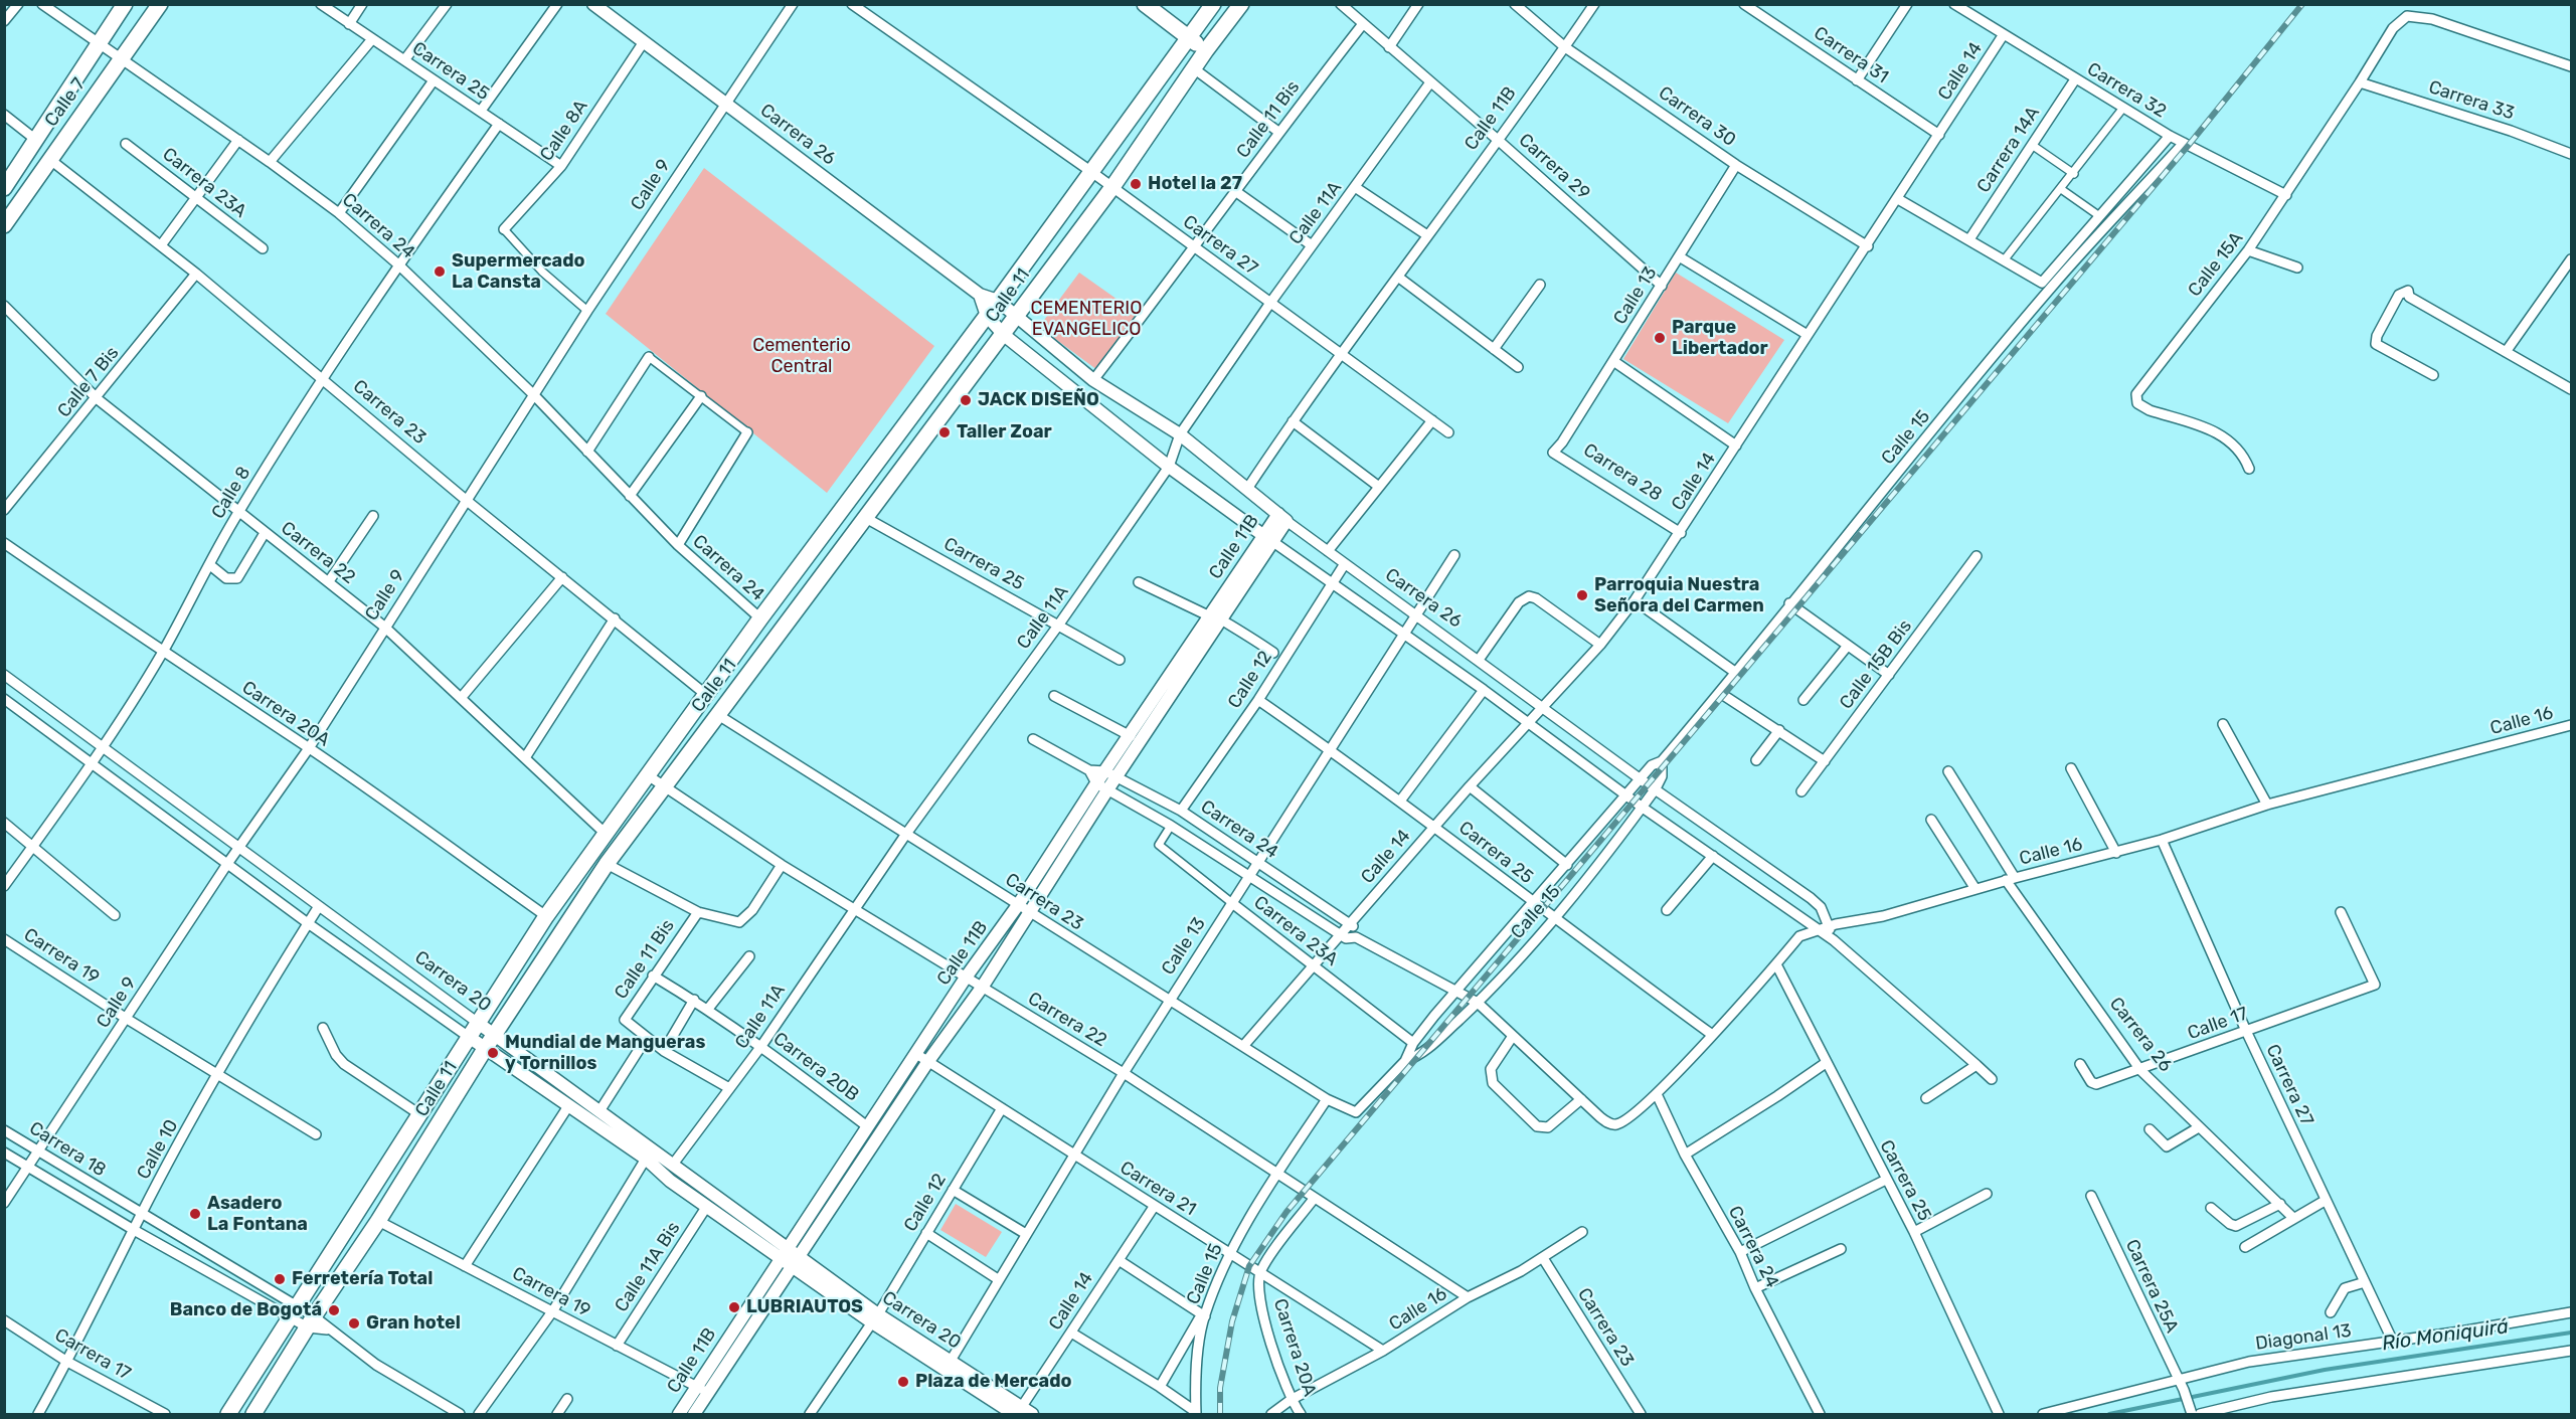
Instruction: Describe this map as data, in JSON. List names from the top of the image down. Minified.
{"streets":{"main road":["Calle 7","Calle 11"],"street":["Carrera 31","Carrera 25","Calle 14","Carrera 32","Carrera 33","Carrera 30","Calle 11B","Calle 11 Bis","Calle 8A","Carrera 26","Carrera 14A","Carrera 29","Carrera 23A","Calle 9","Calle 11A","Carrera 24","Carrera 27","Calle 15A","Calle 13","Calle 7 Bis","Carrera 23","Calle 15","Carrera 28","Calle 8","Carrera 22","Calle 15B Bis","Calle 12","Carrera 20A","Calle 16","Carrera 19","Carrera 20","Calle 17","Carrera 20B","Carrera 18","Calle 10","Carrera 21","Calle 11A Bis","Carrera 25A","Diagonal 13","Carrera 17"]},"crossings":[["Carrera 31","Calle 14"],["Carrera 25","Calle 14"],["Carrera 25","Calle 8A"],["Carrera 25","Calle 11A"],["Carrera 25","Calle 11"],["Carrera 25","Calle 13"],["Carrera 25","Calle 15"],["Carrera 25","Calle 8"],["Carrera 25","Calle 12"],["Carrera 25","Calle 16"],["Calle 14","Carrera 32"],["Calle 14","Carrera 30"],["Calle 14","Carrera 26"],["Calle 14","Carrera 23A"],["Calle 14","Carrera 24"],["Calle 14","Carrera 23"],["Calle 14","Carrera 28"],["Calle 14","Carrera 20"],["Calle 14","Carrera 21"],["Carrera 32","Carrera 14A"],["Carrera 32","Calle 15A"],["Carrera 32","Calle 15"],["Carrera 33","Calle 15A"],["Calle 7","Carrera 24"],["Calle 7","Carrera 23"],["Carrera 30","Calle 11B"],["Carrera 30","Calle 13"],["Calle 11B","Carrera 26"],["Calle 11B","Carrera 29"],["Calle 11B","Carrera 24"],["Calle 11B","Carrera 27"],["Calle 11B","Carrera 23"],["Calle 11B","Carrera 22"],["Calle 11B","Carrera 19"],["Calle 11B","Carrera 20"],["Calle 11B","Carrera 20B"],["Calle 11B","Carrera 21"],["Calle 11 Bis","Carrera 26"],["Calle 11 Bis","Carrera 29"],["Calle 11 Bis","Carrera 27"],["Calle 11 Bis","Carrera 20B"],["Calle 8A","Carrera 26"],["Carrera 26","Calle 9"],["Carrera 26","Calle 11A"],["Carrera 26","Calle 11"],["Carrera 26","Calle 13"],["Carrera 26","Calle 15"],["Carrera 26","Calle 12"],["Carrera 26","Calle 16"],["Carrera 26","Calle 17"],["Carrera 29","Calle 11A"],["Carrera 29","Calle 13"],["Carrera 23A","Carrera 24"],["Carrera 23A","Calle 13"],["Carrera 23A","Calle 15"],["Calle 9","Carrera 24"],["Calle 9","Carrera 23"],["Calle 9","Carrera 22"],["Calle 9","Carrera 20A"],["Calle 9","Carrera 19"],["Calle 9","Carrera 20"],["Calle 9","Carrera 18"],["Calle 11A","Carrera 27"],["Calle 11A","Carrera 23"],["Calle 11A","Carrera 22"],["Calle 11A","Carrera 20"],["Calle 11A","Carrera 20B"],["Carrera 24","Calle 11"],["Carrera 24","Calle 13"],["Carrera 24","Calle 15"],["Carrera 24","Calle 8"],["Carrera 24","Calle 12"],["Carrera 24","Calle 16"],["Carrera 27","Calle 11"],["Carrera 27","Calle 16"],["Carrera 27","Calle 17"],["Carrera 27","Diagonal 13"],["Calle 11","Carrera 23"],["Calle 11","Carrera 22"],["Calle 11","Carrera 20A"],["Calle 11","Carrera 19"],["Calle 11","Carrera 20"],["Calle 11","Carrera 18"],["Calle 13","Carrera 23"],["Calle 13","Carrera 28"],["Calle 13","Carrera 22"],["Calle 13","Carrera 20"],["Calle 13","Carrera 21"],["Calle 7 Bis","Carrera 23"],["Calle 7 Bis","Carrera 22"],["Carrera 23","Calle 15"],["Carrera 23","Calle 8"],["Carrera 23","Calle 16"],["Calle 15","Carrera 22"],["Calle 15","Carrera 21"],["Calle 8","Carrera 22"],["Calle 8","Carrera 20A"],["Calle 8","Carrera 20"],["Carrera 22","Calle 16"],["Calle 12","Carrera 20"],["Calle 12","Carrera 21"],["Carrera 20A","Calle 16"],["Carrera 20A","Carrera 21"],["Calle 16","Carrera 21"],["Carrera 19","Calle 10"],["Carrera 19","Calle 11A Bis"],["Carrera 20","Calle 10"],["Carrera 20","Calle 11A Bis"],["Carrera 18","Calle 10"],["Calle 10","Carrera 17"],["Carrera 25A","Diagonal 13"]],"water":["Río Moniquirá"],"parks":["CEMENTERIO EVANGELICO","Cementerio Central"],"places":["Hotel la 27","Supermercado La Cansta","Parque Libertador","JACK DISEÑO","Taller Zoar","Parroquia Nuestra Señora del Carmen","Mundial de Mangueras y Tornillos","Asadero La Fontana","Ferretería Total","LUBRIAUTOS","Banco de Bogotá","Gran hotel","Plaza de Mercado"]}
